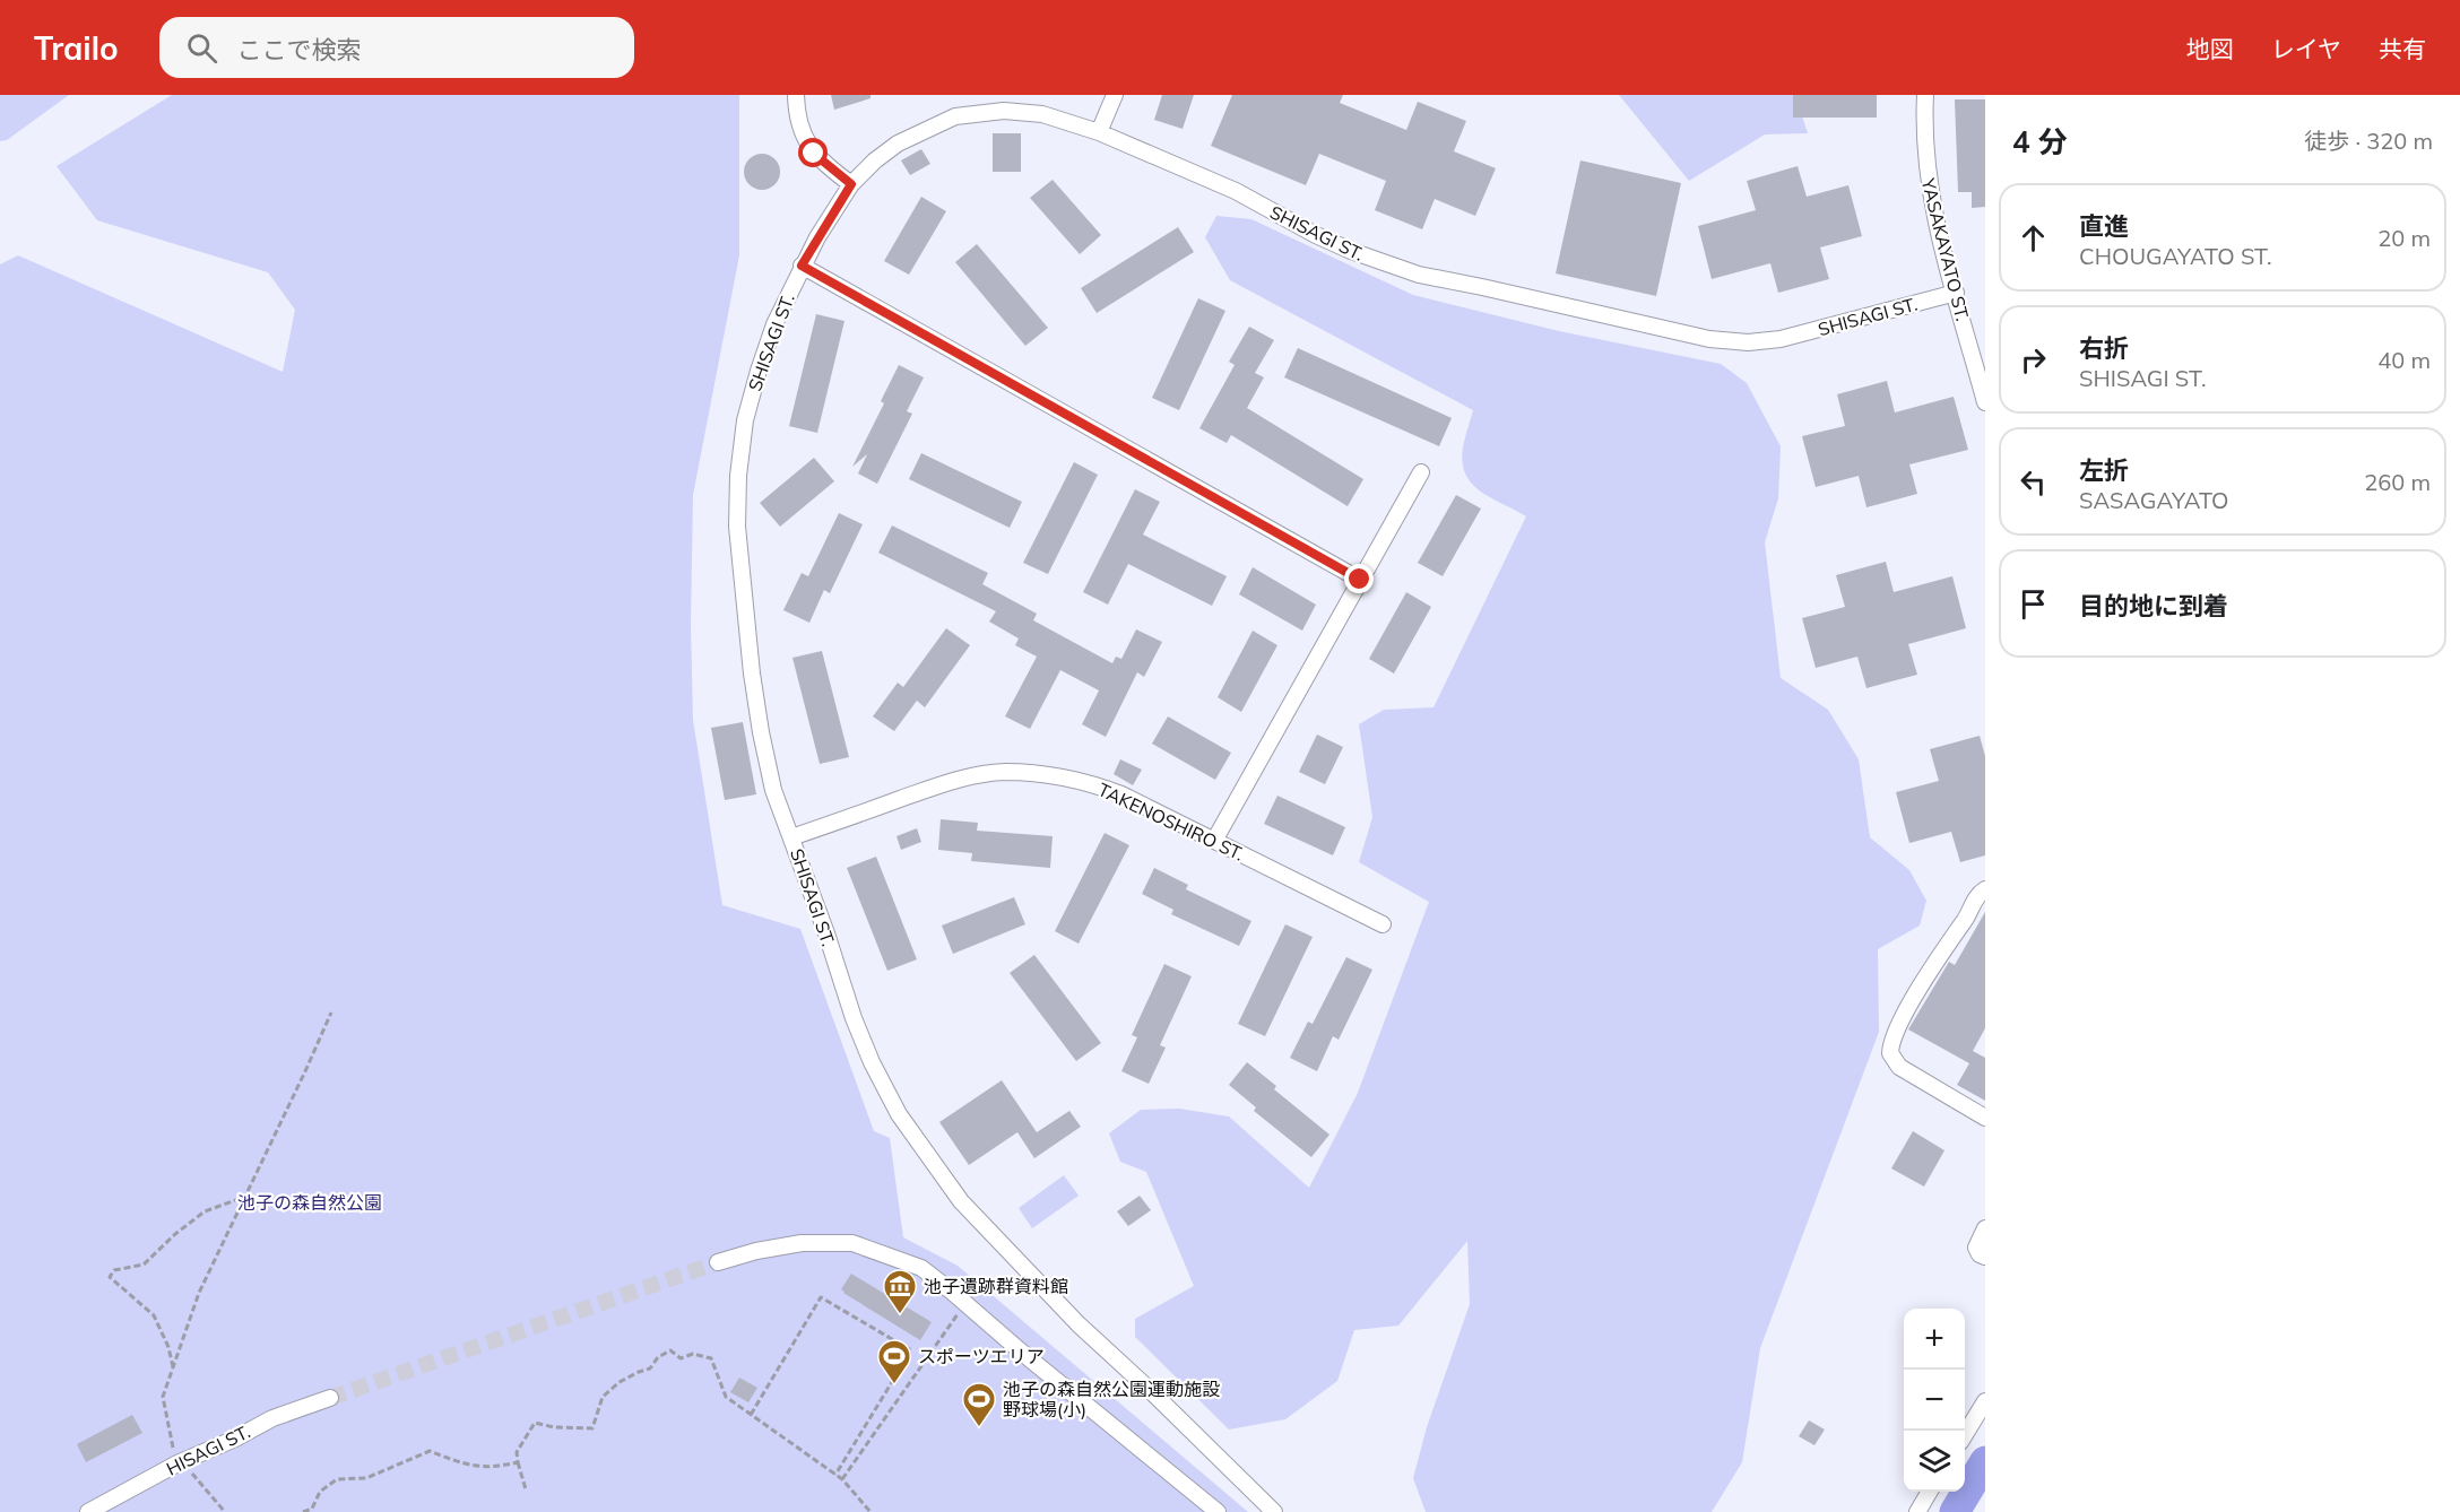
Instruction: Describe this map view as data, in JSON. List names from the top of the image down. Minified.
{"streets":{"lane":["SHISAGI ST.","YASAKAYATO ST.","TAKENOSHIRO ST.","HISAGI ST."]},"crossings":[["SHISAGI ST.","YASAKAYATO ST."],["SHISAGI ST.","TAKENOSHIRO ST."]],"parks":["池子の森自然公園"],"places":{"museum":["池子遺跡群資料館"],"sports":["スポーツエリア","池子の森自然公園運動施設 野球場(小)"]},"page":{"header":"Trailo","search":"ここで検索","nav":["地図","レイヤ","共有"],"heading":["4 分","徒歩 · 320 m"],"list":[["直進","CHOUGAYATO ST.","20 m"],["右折","SHISAGI ST.","40 m"],["左折","SASAGAYATO","260 m"],"目的地に到着"],"map_buttons":["+","−"]}}
